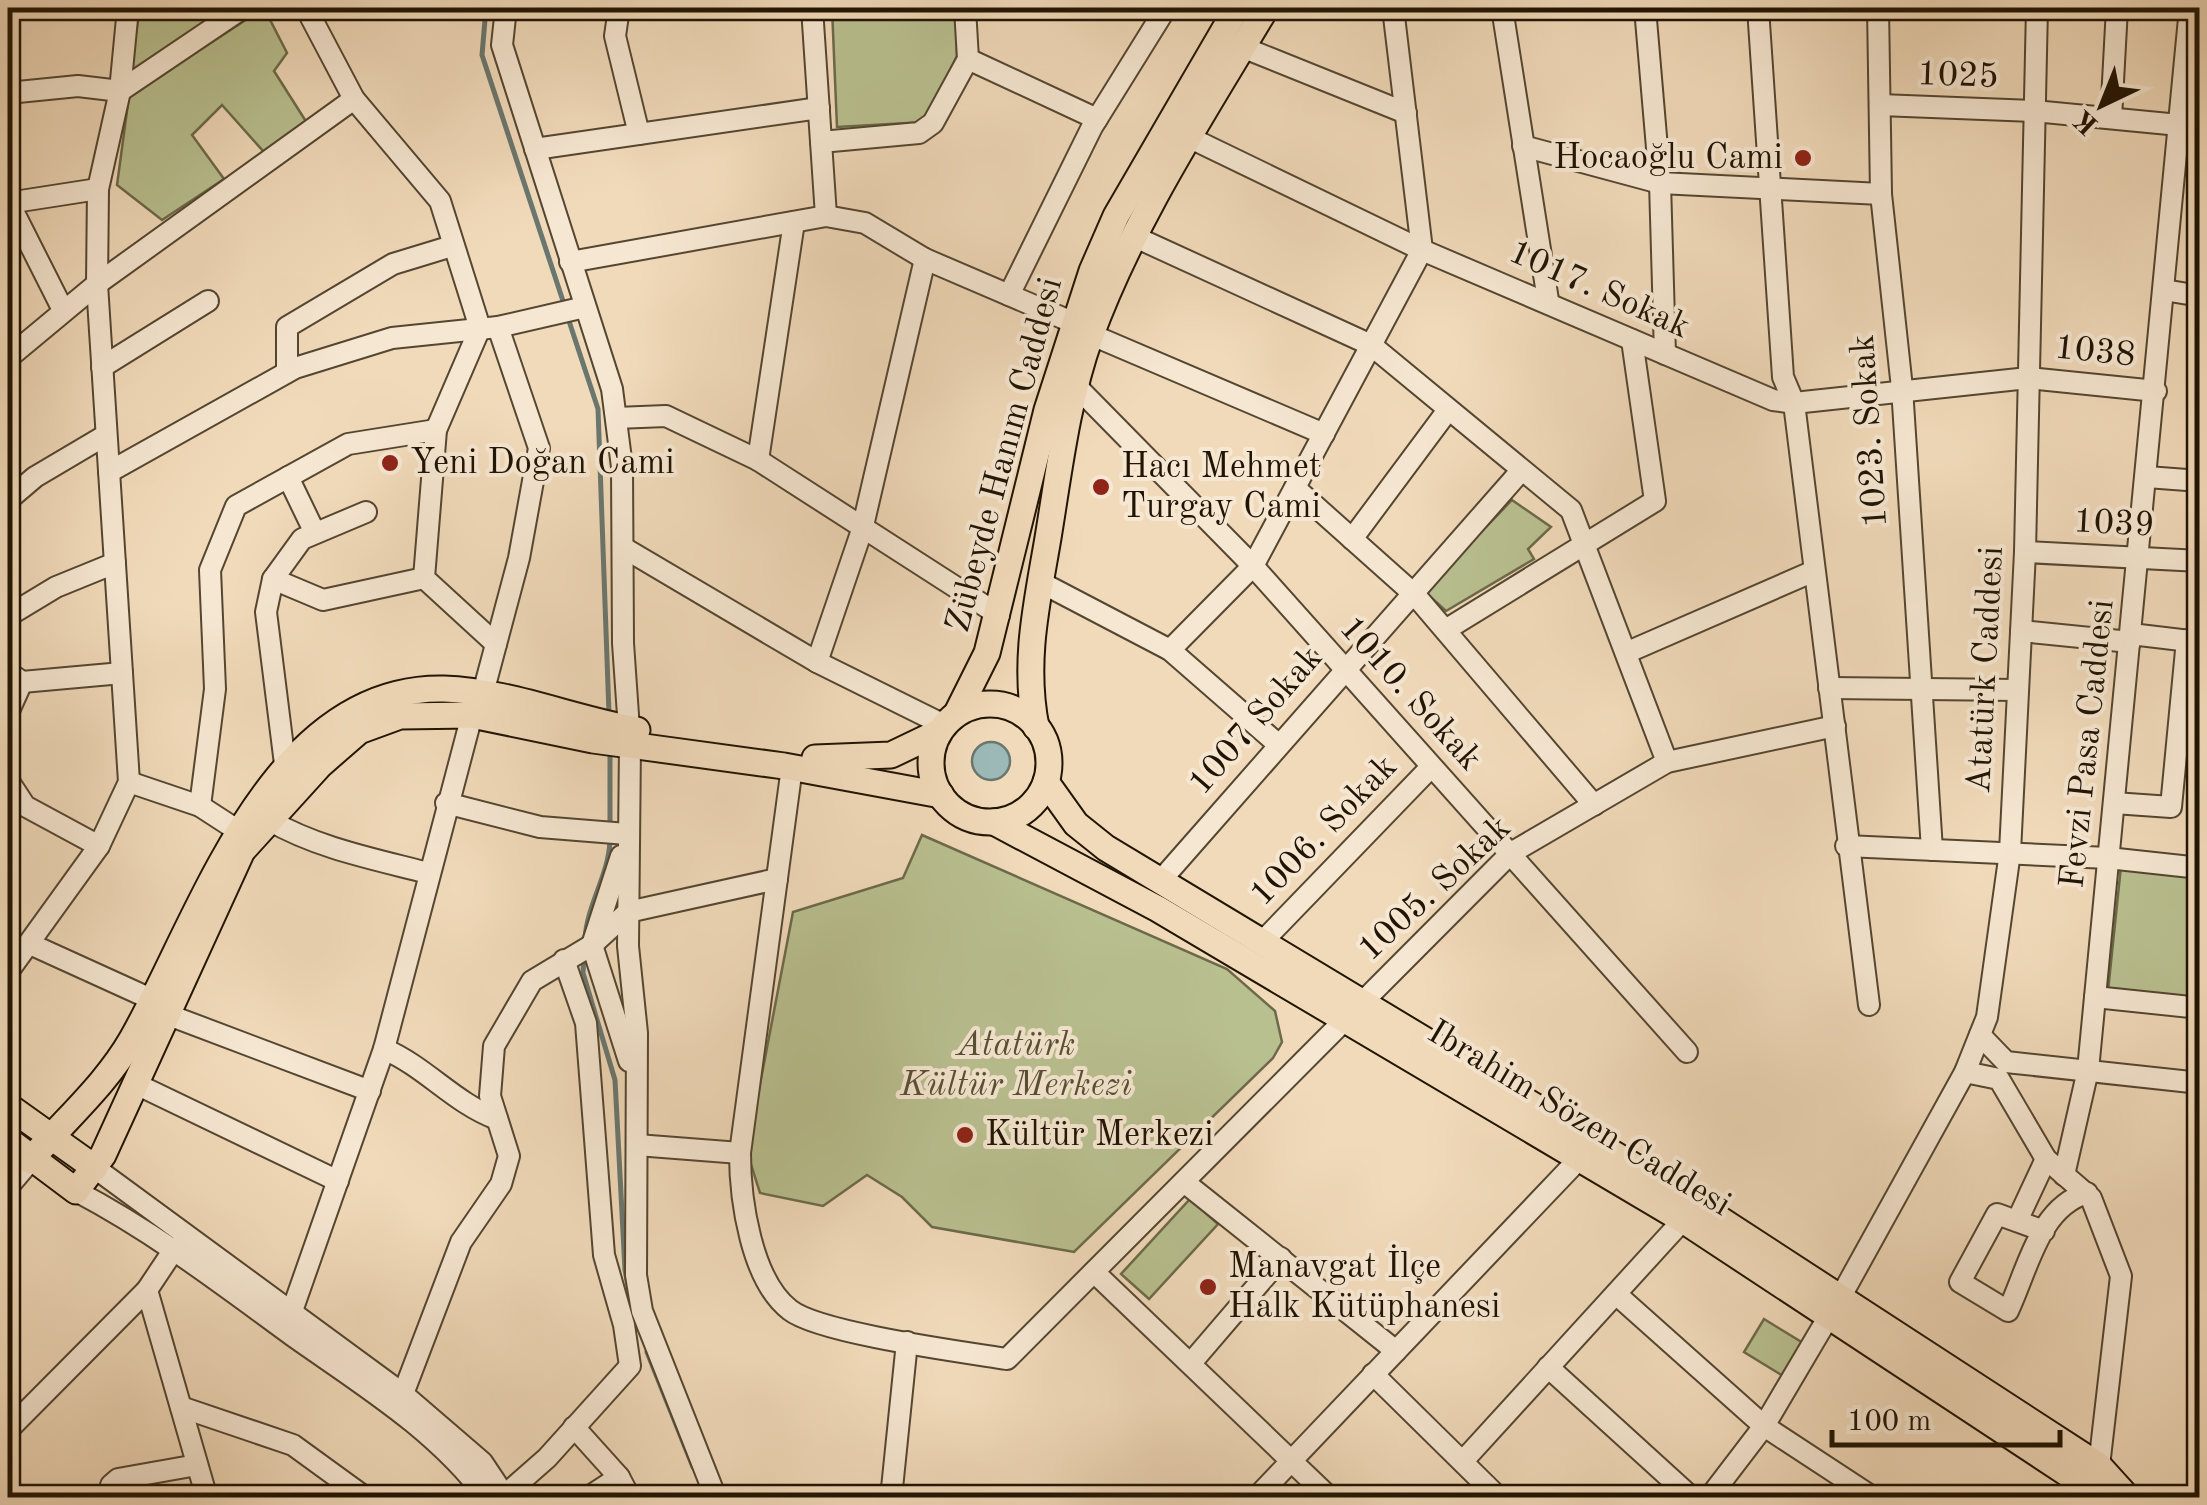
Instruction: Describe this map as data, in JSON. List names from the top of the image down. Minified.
{"streets":{"main road":["Zübeyde Hanım Caddesi","Ibrahim Sözen Caddesi"],"street":["1025","1017. Sokak","1038","1023. Sokak","1039","Atatürk Caddesi","1010. Sokak","1007 Sokak","Fevzi Pasa Caddesi","1006. Sokak","1005. Sokak"]},"crossings":[["1025","1023. Sokak"],["1025","Atatürk Caddesi"],["1025","Fevzi Pasa Caddesi"],["1017. Sokak","1038"],["1017. Sokak","1023. Sokak"],["1017. Sokak","Zübeyde Hanım Caddesi"],["1017. Sokak","Atatürk Caddesi"],["1038","Atatürk Caddesi"],["1038","Fevzi Pasa Caddesi"],["Zübeyde Hanım Caddesi","1010. Sokak"],["Zübeyde Hanım Caddesi","Ibrahim Sözen Caddesi"],["1039","Atatürk Caddesi"],["1039","Fevzi Pasa Caddesi"],["Atatürk Caddesi","Ibrahim Sözen Caddesi"],["1010. Sokak","1007 Sokak"],["1010. Sokak","1006. Sokak"],["1010. Sokak","1005. Sokak"],["1007 Sokak","Ibrahim Sözen Caddesi"],["1006. Sokak","Ibrahim Sözen Caddesi"],["1005. Sokak","Ibrahim Sözen Caddesi"]],"parks":["Atatürk Kültür Merkezi"],"places":["Hocaoğlu Cami","Yeni Doğan Cami","Hacı Mehmet Turgay Cami","Kültür Merkezi","Manavgat İlçe Halk Kütüphanesi"],"scale_bar":"100 m","north":"bottom left"}
